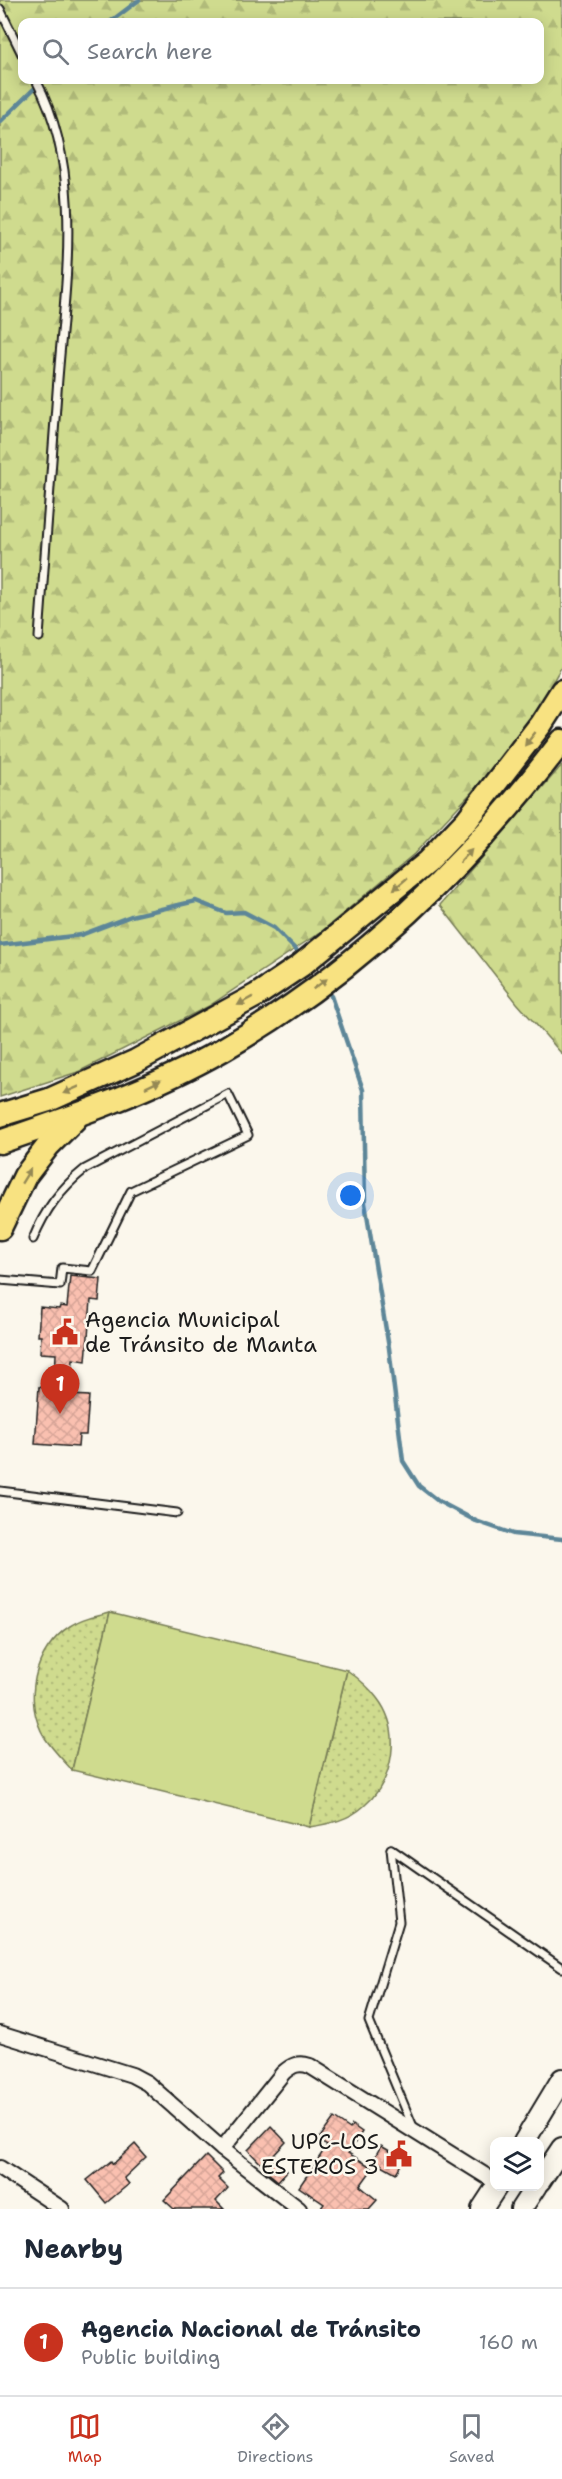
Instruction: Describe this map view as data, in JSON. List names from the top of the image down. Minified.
{"places":{"public building":["Agencia Municipal de Tránsito de Manta","UPC-LOS ESTEROS 3"]},"page":{"search":"Search here","pins":"1","heading":"Nearby","list":[{"mark":"1","name":"Agencia Nacional de Tránsito","note":"Public building","value":"160 m"}],"nav":["Map","Directions","Saved"]}}
